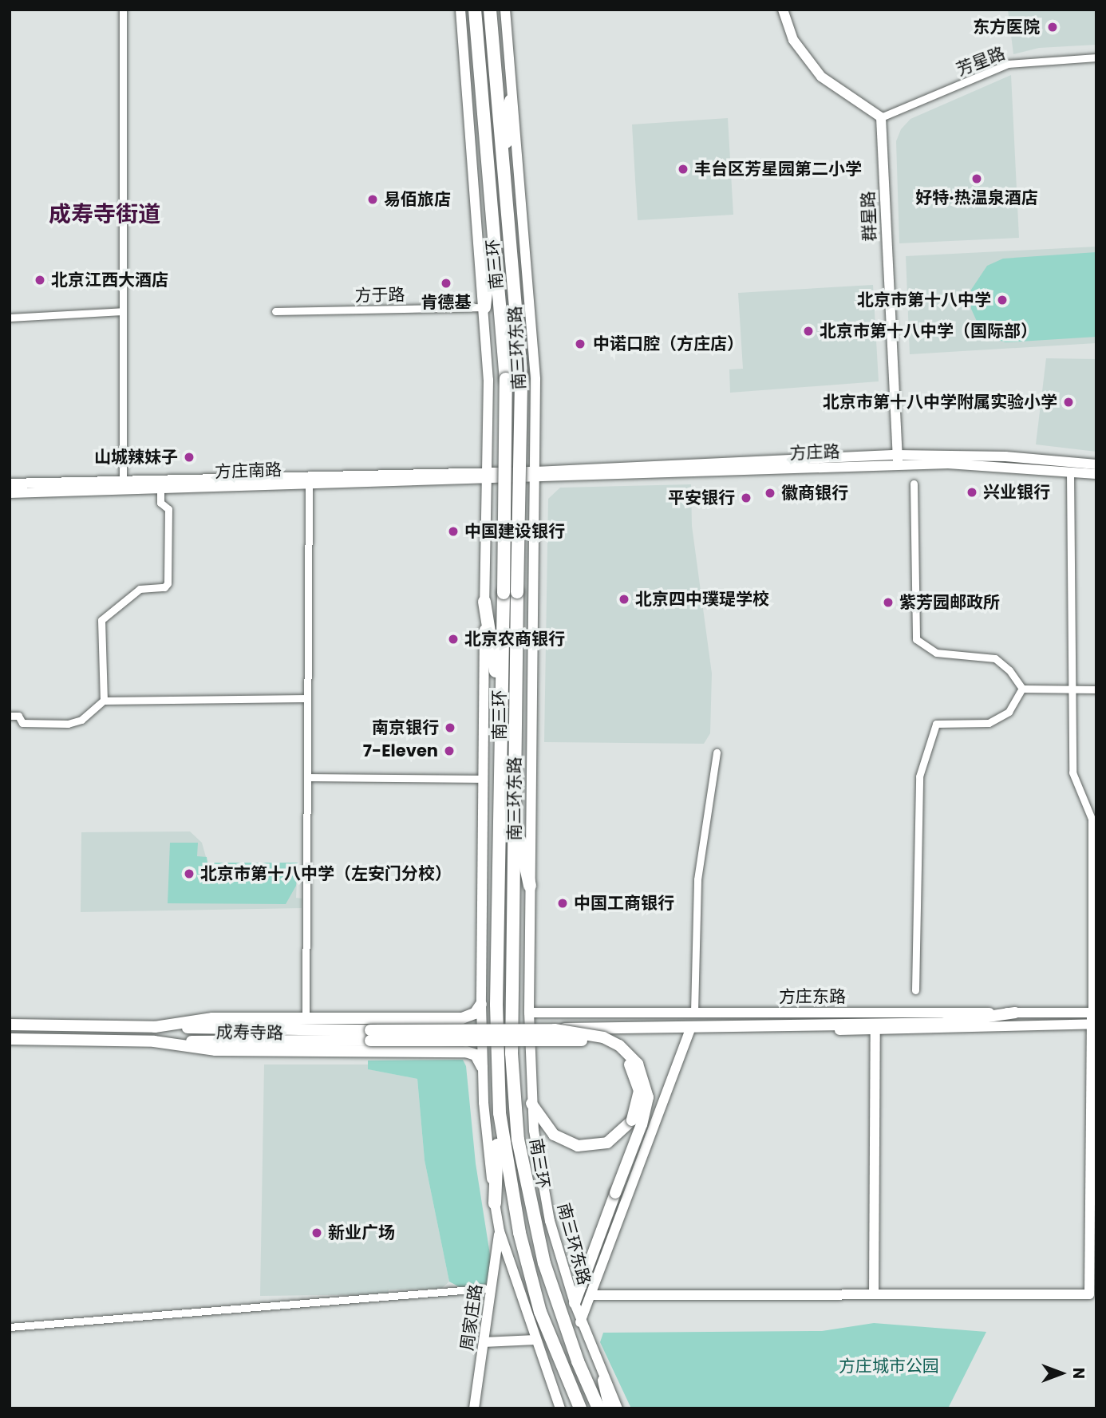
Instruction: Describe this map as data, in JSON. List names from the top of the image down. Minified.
{"streets":{"highway":["南三环"],"main road":["成寿寺路"],"street":["芳星路","群星路","方于路","南三环东路","方庄路","方庄南路","方庄东路","周家庄路"]},"crossings":[["芳星路","群星路"],["群星路","方庄路"],["方于路","南三环东路"],["南三环东路","方庄路"],["南三环东路","方庄南路"],["南三环东路","方庄东路"],["南三环东路","成寿寺路"],["南三环东路","周家庄路"],["方庄路","方庄南路"]],"districts":["成寿寺街道"],"parks":["方庄城市公园"],"places":["东方医院","丰台区芳星园第二小学","好特·热温泉酒店","易佰旅店","北京江西大酒店","肯德基","北京市第十八中学","北京市第十八中学（国际部）","中诺口腔（方庄店）","北京市第十八中学附属实验小学","山城辣妹子","兴业银行","徽商银行","平安银行","中国建设银行","北京四中璞瑅学校","紫芳园邮政所","北京农商银行","南京银行","7-Eleven","北京市第十八中学（左安门分校）","中国工商银行","新业广场"],"north":"right"}
